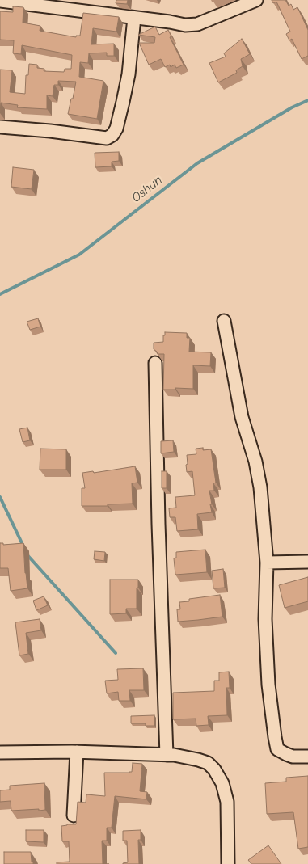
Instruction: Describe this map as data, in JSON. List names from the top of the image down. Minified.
{"water":["Oshun"]}
